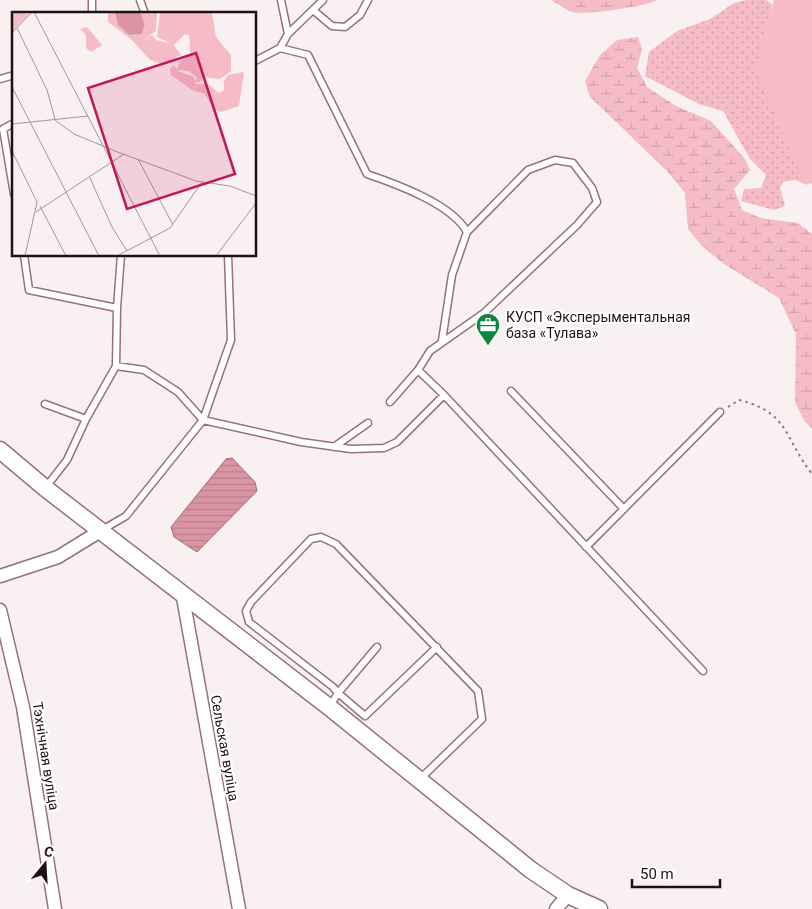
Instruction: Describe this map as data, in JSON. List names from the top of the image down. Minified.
{"streets":{"street":["Сельская вуліца","Тэхнічная вуліца"]},"places":{"office":["КУСП «Эксперыментальная база «Тулава»"]},"scale_bar":"50 m","north":"top"}
